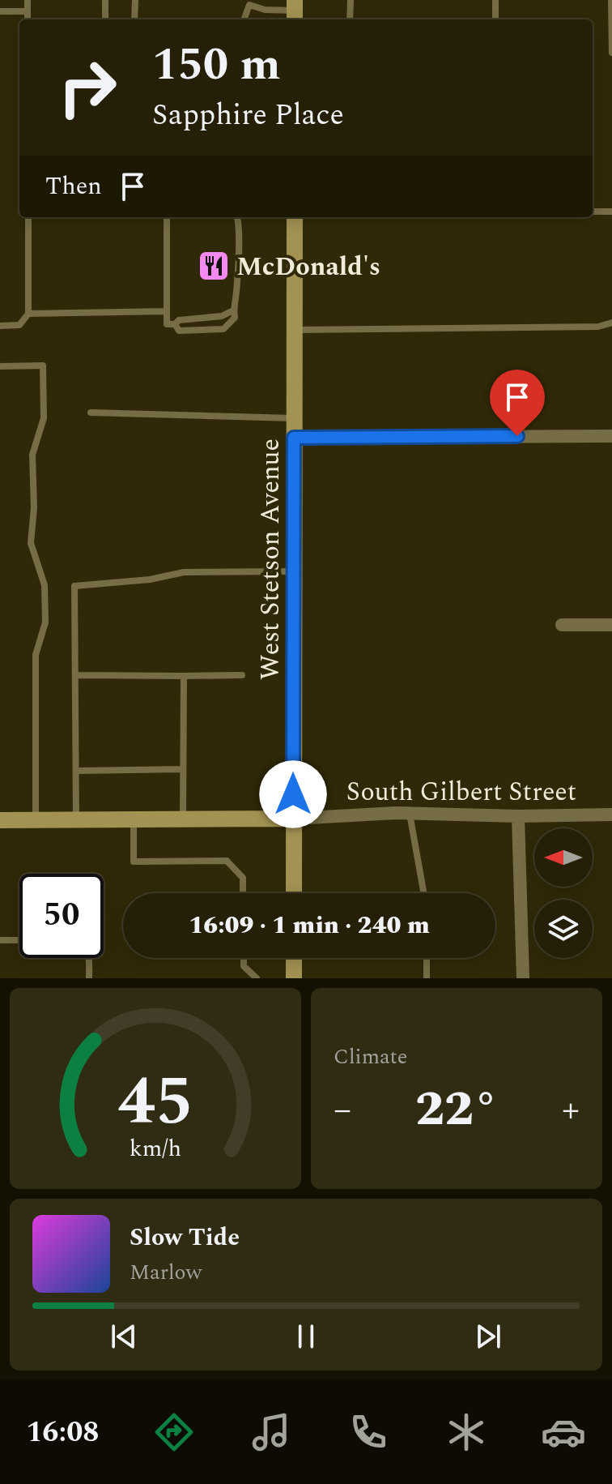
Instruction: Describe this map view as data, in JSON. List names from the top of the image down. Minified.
{"streets":{"main road":["West Stetson Avenue","South Gilbert Street"]},"crossings":[["West Stetson Avenue","South Gilbert Street"]],"places":{"restaurant":["McDonald's"]},"north":"left","page":{"turn":["150 m","Sapphire Place"],"then":"Then","limit":"50","trip":"16:09 · 1 min · 240 m","tile":"Climate","heat":["−","22°","+"],"song":["Slow Tide","Marlow"],"tabs":"16:08","gauge":["45","km/h"]}}
